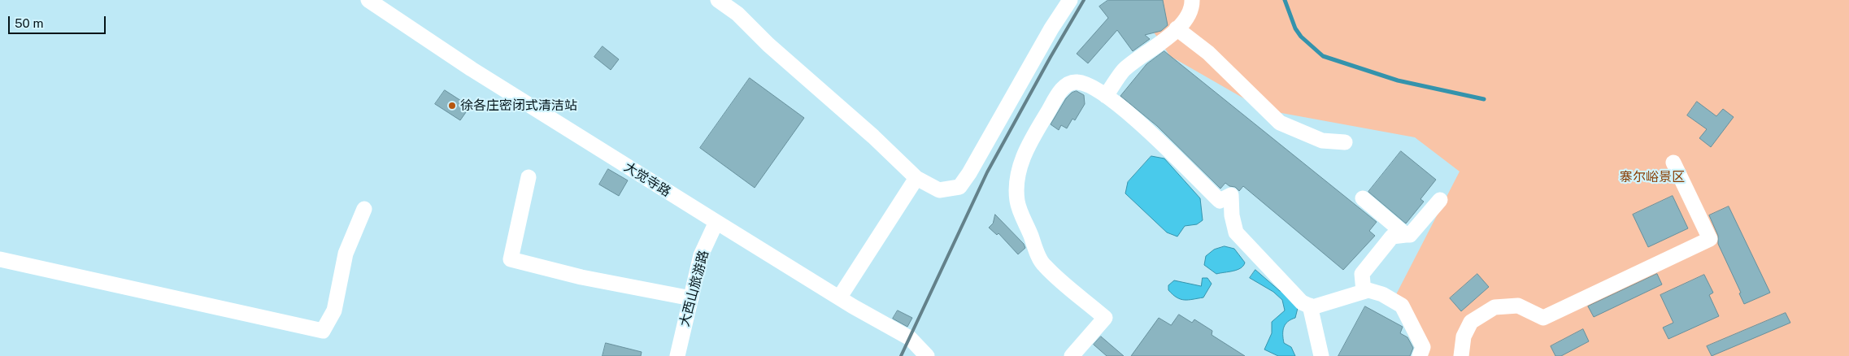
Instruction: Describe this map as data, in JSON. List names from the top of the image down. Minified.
{"streets":{"street":["大觉寺路","大西山旅游路"]},"crossings":[["大觉寺路","大西山旅游路"]],"parks":["寨尔峪景区"],"places":["徐各庄密闭式清洁站"],"scale_bar":"50 m"}
